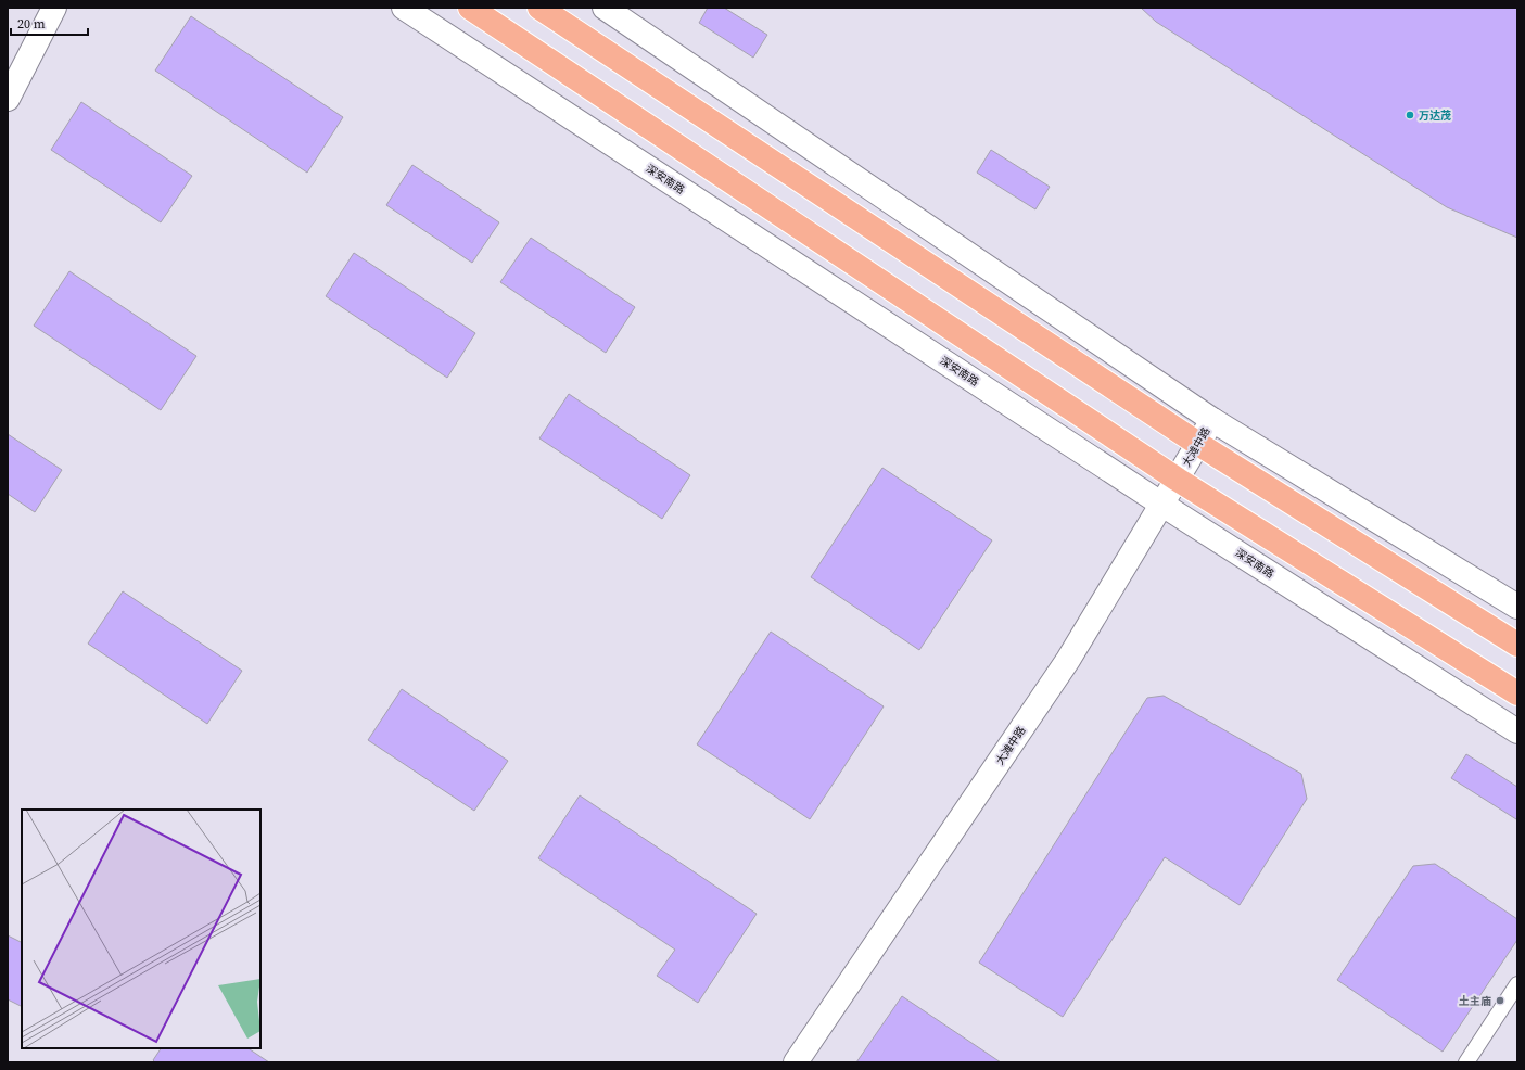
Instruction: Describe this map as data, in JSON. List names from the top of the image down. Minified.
{"streets":{"street":["深安南路","大滩中路"]},"crossings":[["深安南路","大滩中路"]],"places":["万达茂","土主庙"],"scale_bar":"20 m"}
